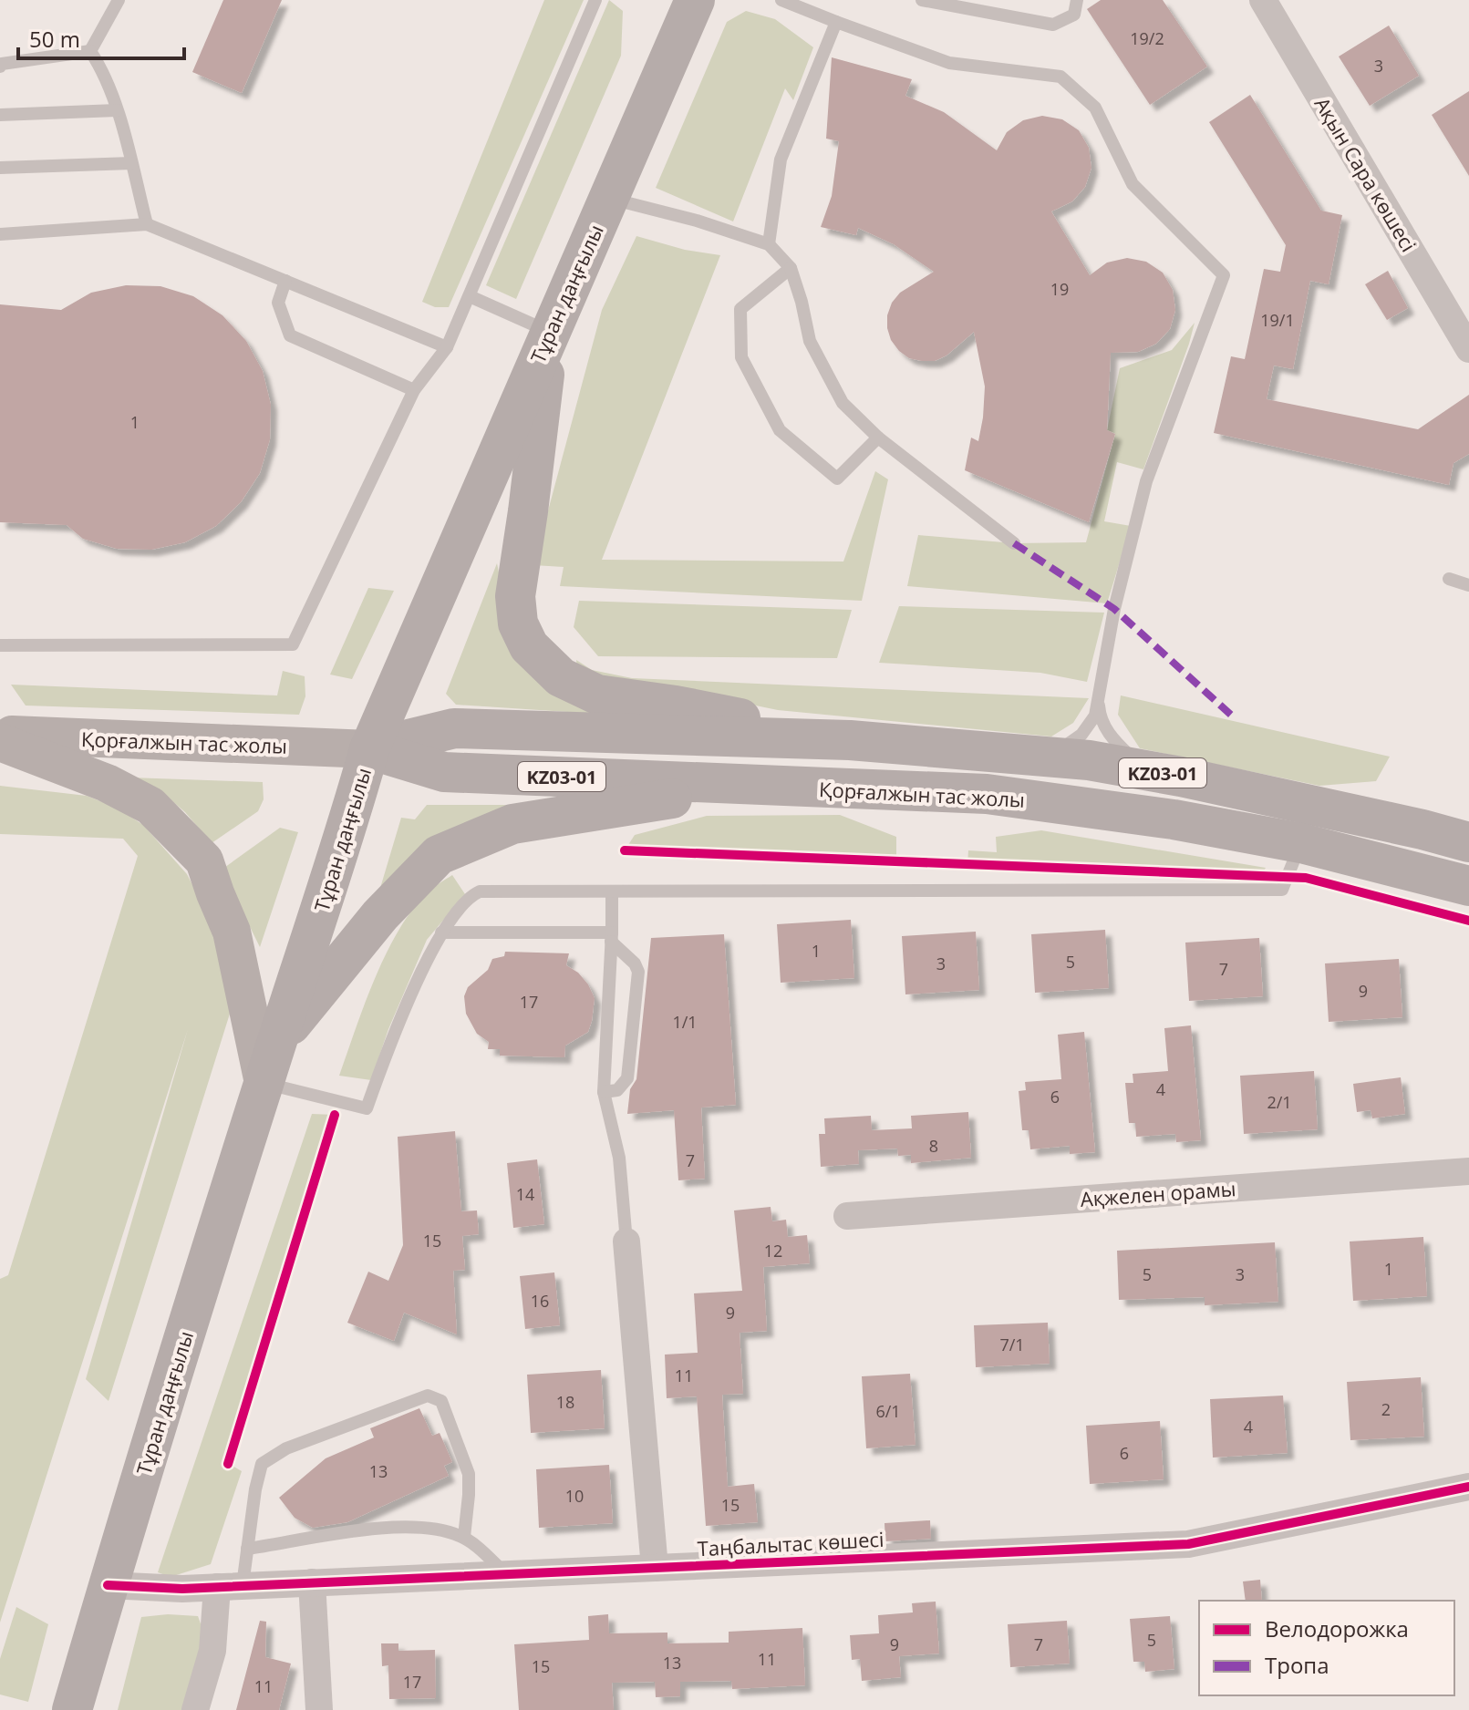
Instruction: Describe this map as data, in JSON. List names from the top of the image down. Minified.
{"streets":{"main road":["Тұран даңғылы","Қорғалжын тас жолы","KZ03-01"],"street":["Ақын Сара көшесі","Ақжелен орамы","Таңбалытас көшесі"]},"crossings":[["Тұран даңғылы","Қорғалжын тас жолы"],["Тұран даңғылы","Таңбалытас көшесі"]],"house_numbers":["19/2","3","19","19/1","1","1","5","3","7","9","17","1/1","4","6","2/1","8","7","14","15","12","1","5","3","16","9","7/1","11","18","2","6/1","4","6","13","10","15","5","9","7","11","13","15","17","11"],"legend":["Велодорожка","Тропа"],"scale_bar":"50 m"}
